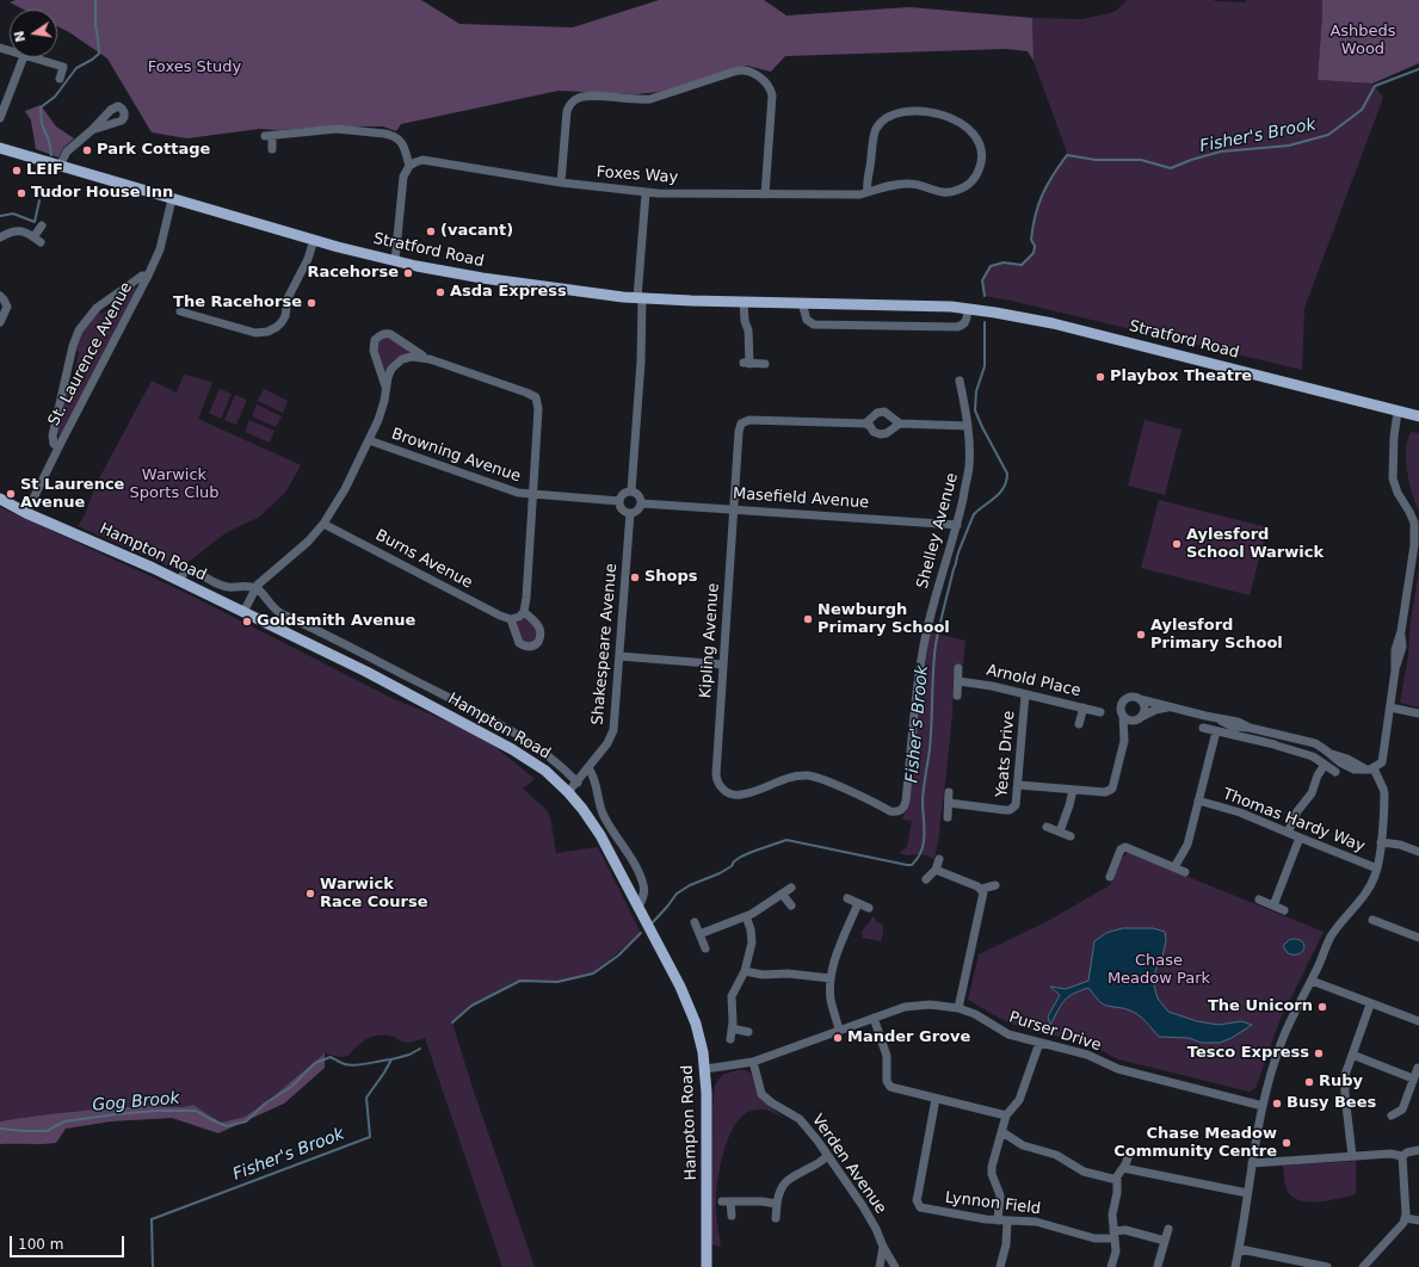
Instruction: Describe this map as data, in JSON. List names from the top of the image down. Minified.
{"streets":{"main road":["Stratford Road","Hampton Road"],"street":["Foxes Way","St. Laurence Avenue","Browning Avenue","Masefield Avenue","Shelley Avenue","Burns Avenue","Kipling Avenue","Shakespeare Avenue","Arnold Place","Yeats Drive","Thomas Hardy Way","Purser Drive","Verden Avenue","Lynnon Field"]},"crossings":[["Stratford Road","St. Laurence Avenue"],["St. Laurence Avenue","Hampton Road"],["Browning Avenue","Masefield Avenue"],["Browning Avenue","Shakespeare Avenue"],["Masefield Avenue","Shelley Avenue"],["Masefield Avenue","Kipling Avenue"],["Masefield Avenue","Shakespeare Avenue"],["Shelley Avenue","Kipling Avenue"],["Hampton Road","Shakespeare Avenue"],["Hampton Road","Purser Drive"],["Arnold Place","Yeats Drive"],["Purser Drive","Verden Avenue"]],"water":["Fisher's Brook","Gog Brook"],"parks":["Ashbeds Wood","Foxes Study","Warwick Sports Club","Chase Meadow Park"],"places":["Park Cottage","LEIF","Tudor House Inn","(vacant)","Racehorse","Asda Express","The Racehorse","Playbox Theatre","St Laurence Avenue","Aylesford School Warwick","Shops","Newburgh Primary School","Goldsmith Avenue","Aylesford Primary School","Warwick Race Course","The Unicorn","Mander Grove","Tesco Express","Ruby","Busy Bees","Chase Meadow Community Centre"],"scale_bar":"100 m","north":"left"}
